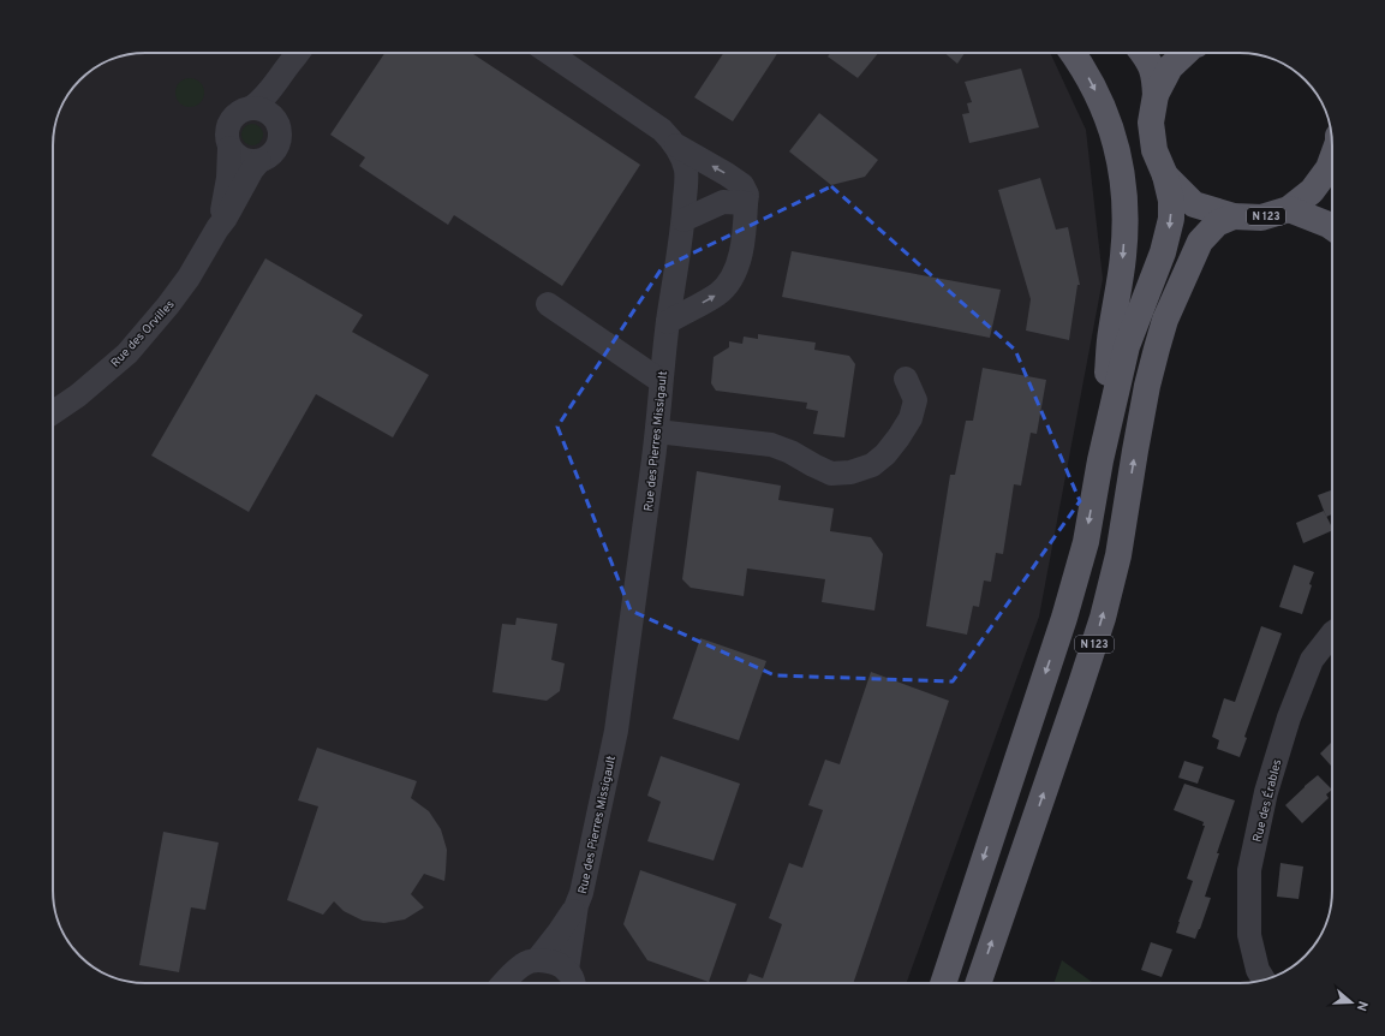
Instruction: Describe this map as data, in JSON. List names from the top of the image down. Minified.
{"streets":{"main road":["N 123"],"street":["Rue des Orvilles","Rue des Pierres Missigault","Rue des Érables"]},"north":"right"}
